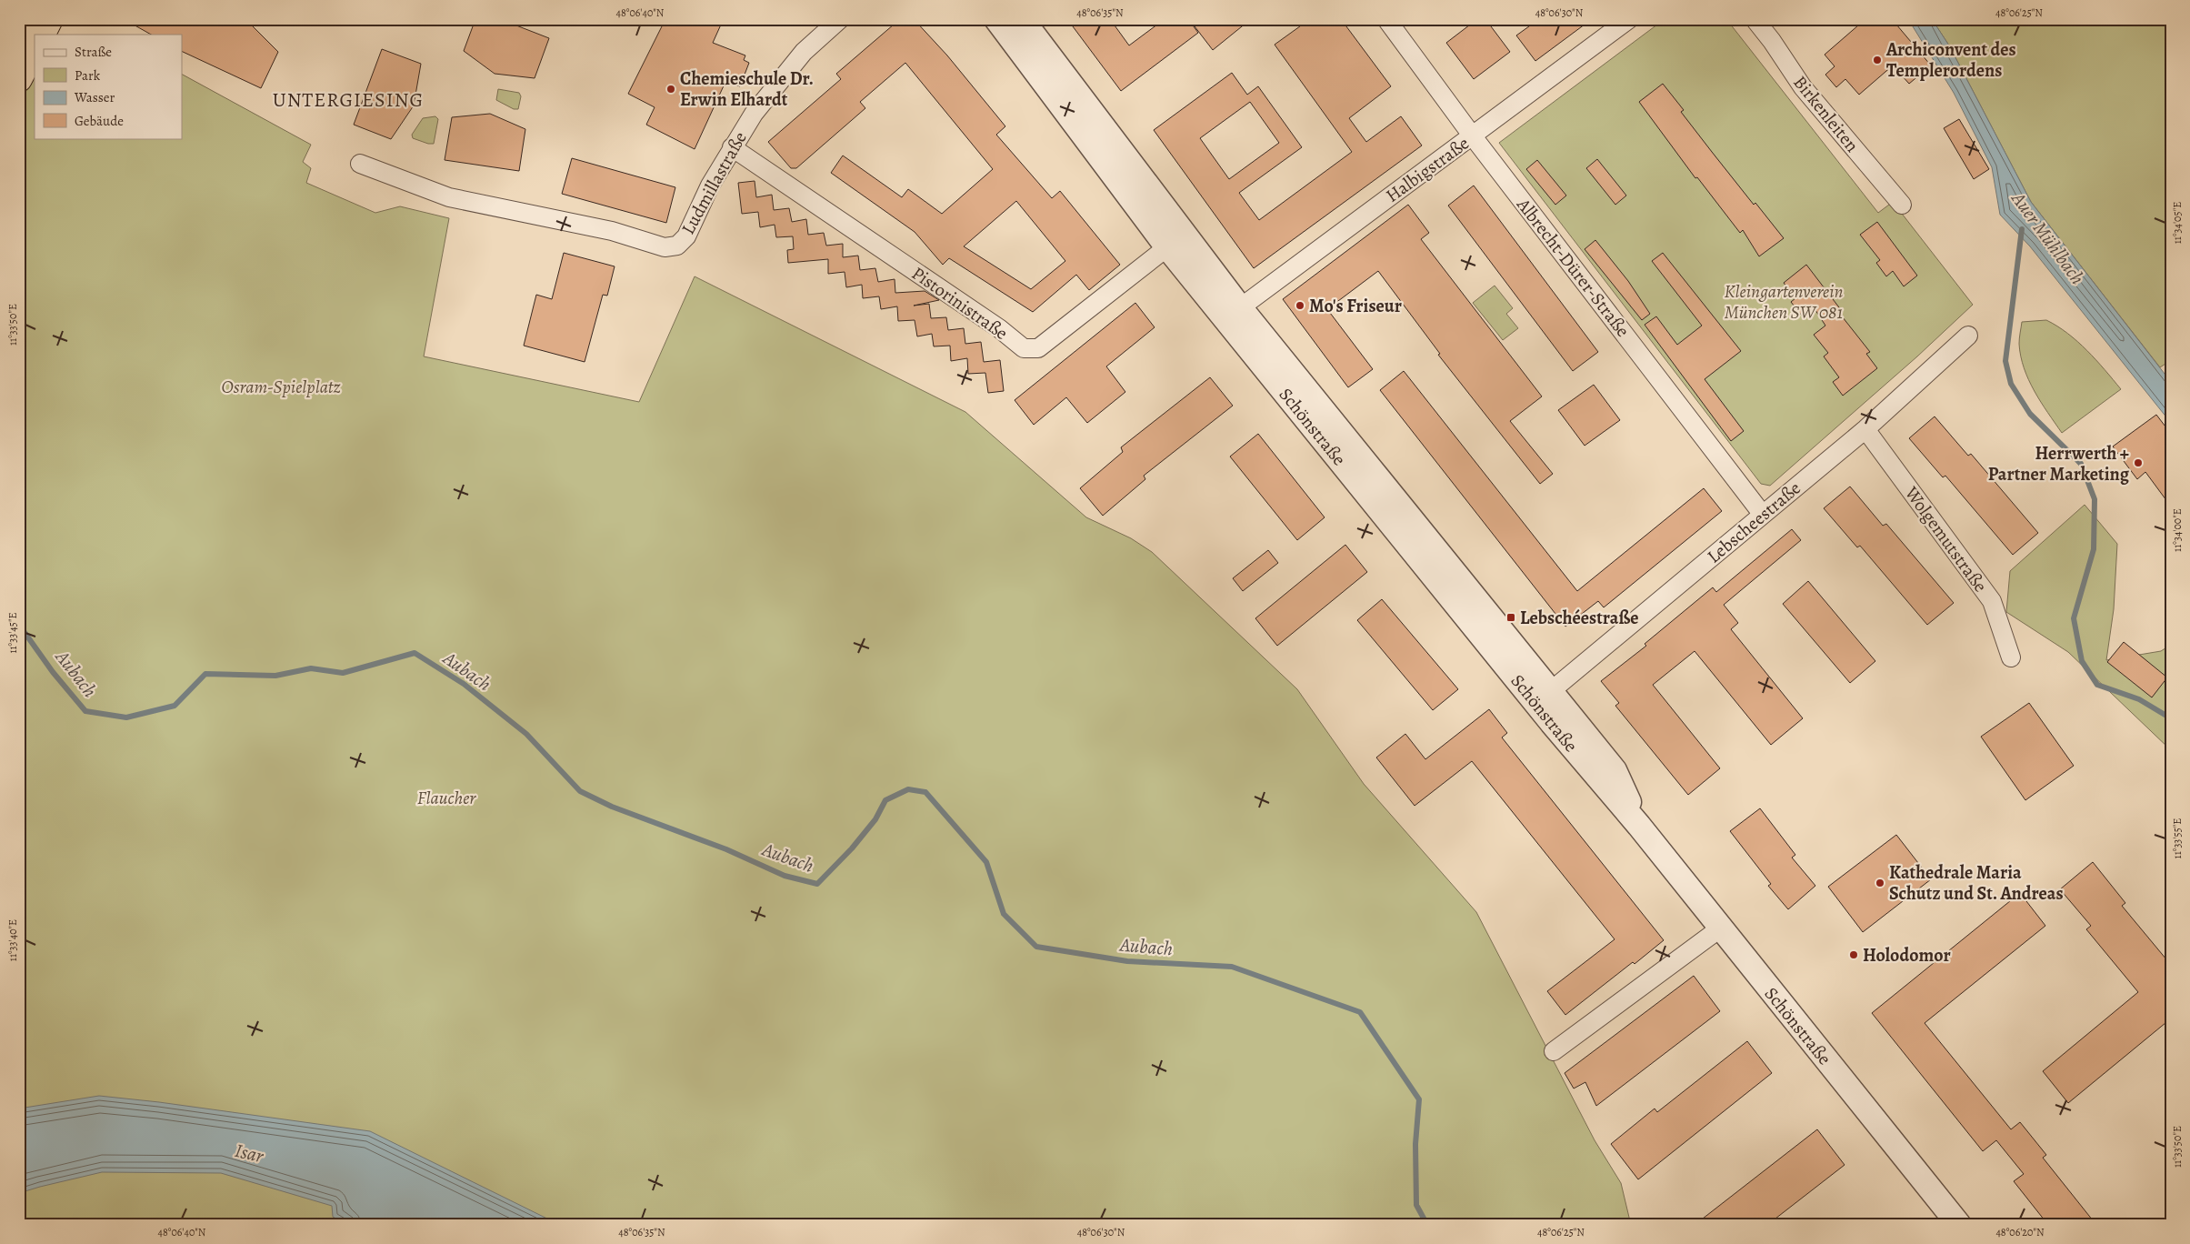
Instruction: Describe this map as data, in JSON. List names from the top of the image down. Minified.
{"streets":{"street":["Birkenleiten","Halbigstraße","Ludmillastraße","Albrecht-Dürer-Straße","Pistorinistraße","Schönstraße","Lebscheestraße","Wolgemutstraße"]},"crossings":[["Halbigstraße","Albrecht-Dürer-Straße"],["Halbigstraße","Schönstraße"],["Ludmillastraße","Pistorinistraße"],["Albrecht-Dürer-Straße","Lebscheestraße"],["Pistorinistraße","Schönstraße"],["Schönstraße","Lebscheestraße"],["Lebscheestraße","Wolgemutstraße"]],"districts":["UNTERGIESING"],"water":["Auer Mühlbach","Aubach","Isar"],"parks":["Kleingartenverein München SW 081","Osram-Spielplatz","Flaucher"],"places":{"other":["Archiconvent des Templerordens","Chemieschule Dr. Erwin Elhardt","Mo's Friseur","Herrwerth + Partner Marketing","Kathedrale Maria Schutz und St. Andreas","Holodomor"],"transit":["Lebschéestraße"]},"legend":["Straße","Park","Wasser","Gebäude"],"coordinates":["48°06'40\"N","48°06'35\"N","48°06'30\"N","48°06'25\"N","11°34'05\"E","11°33'50\"E","11°34'00\"E","11°33'45\"E","11°33'55\"E","11°33'40\"E","48°06'20\"N"]}
